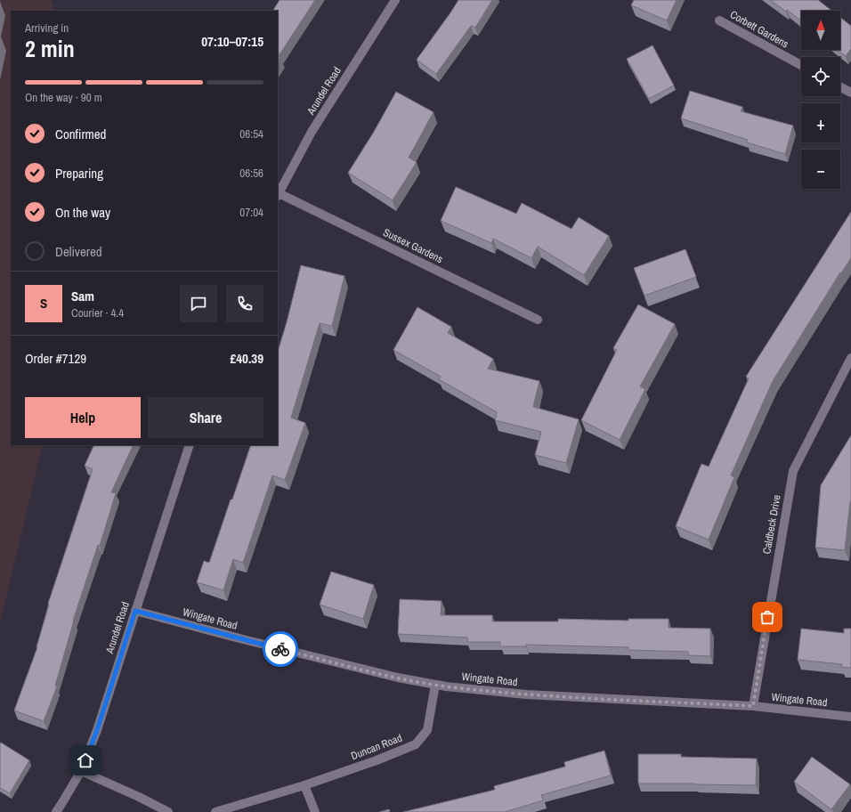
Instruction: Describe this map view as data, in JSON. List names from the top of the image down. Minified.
{"streets":{"street":["Corbett Gardens","Arundel Road","Sussex Gardens","Caldbeck Drive","Wingate Road","Duncan Road"]},"crossings":[["Arundel Road","Sussex Gardens"],["Arundel Road","Wingate Road"],["Caldbeck Drive","Wingate Road"],["Wingate Road","Duncan Road"]],"north":"top","page":{"map_buttons":["+","−"],"heading":["2 min","Arriving in","07:10–07:15"],"panel":["Sam","Courier · 4.4","Order #7129","£40.39"],"bar":"On the way · 90 m","list":[["Confirmed","06:54"],["Preparing","06:56"],["On the way","07:04"],"Delivered"],"round":"S","buttons":["Help","Share"]}}
